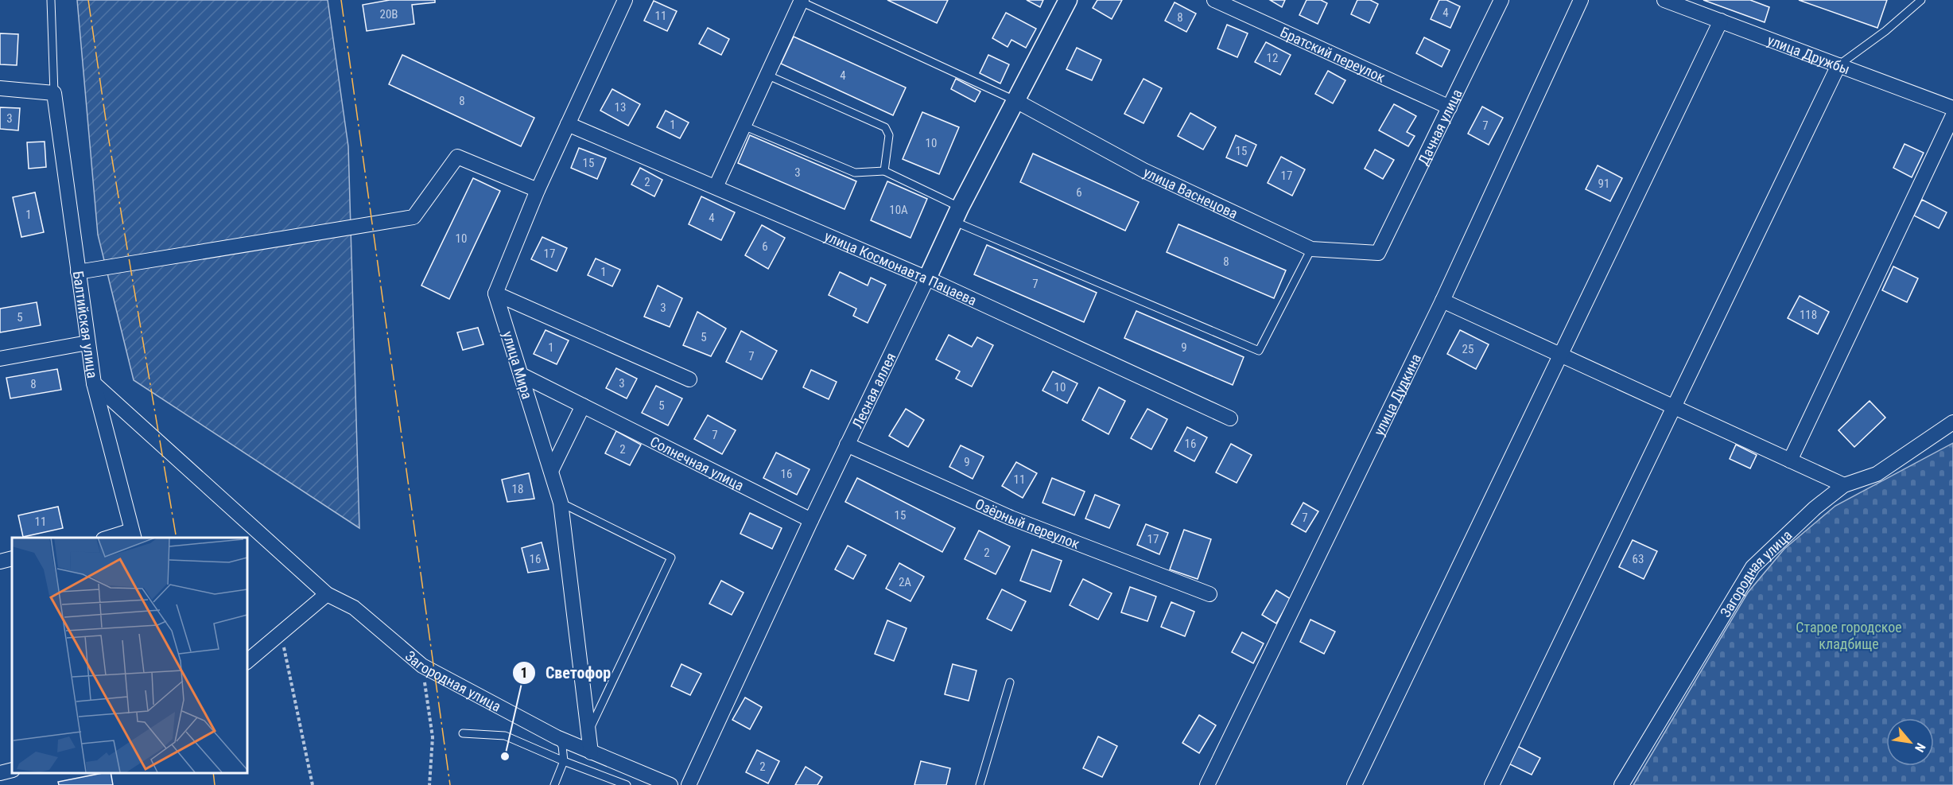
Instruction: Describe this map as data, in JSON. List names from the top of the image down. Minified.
{"streets":{"street":["Братский переулок","улица Дружбы","Дачная улица","улица Васнецова","улица Космонавта Пацаева","Балтийская улица","улица Мира","Лесная аллея","улица Дудкина","Солнечная улица","Озёрный переулок","Загородная улица"]},"crossings":[["Братский переулок","Дачная улица"],["Дачная улица","улица Васнецова"],["улица Васнецова","Лесная аллея"],["улица Космонавта Пацаева","Лесная аллея"],["Балтийская улица","Загородная улица"],["улица Мира","Солнечная улица"],["улица Мира","Загородная улица"],["Лесная аллея","Солнечная улица"],["Лесная аллея","Озёрный переулок"]],"parks":["Старое городское кладбище"],"places":["Светофор"],"house_numbers":["4","20В","11","8","12","4","8","13","3","1","7","10","15","15","3","17","2","91","6","10А","1","4","10","6","17","8","1","7","3","118","5","5","1","9","25","7","3","8","10","5","7","16","2","9","16","11","18","15","7","11","17","2","16","63","2А","2"],"north":"bottom right"}
